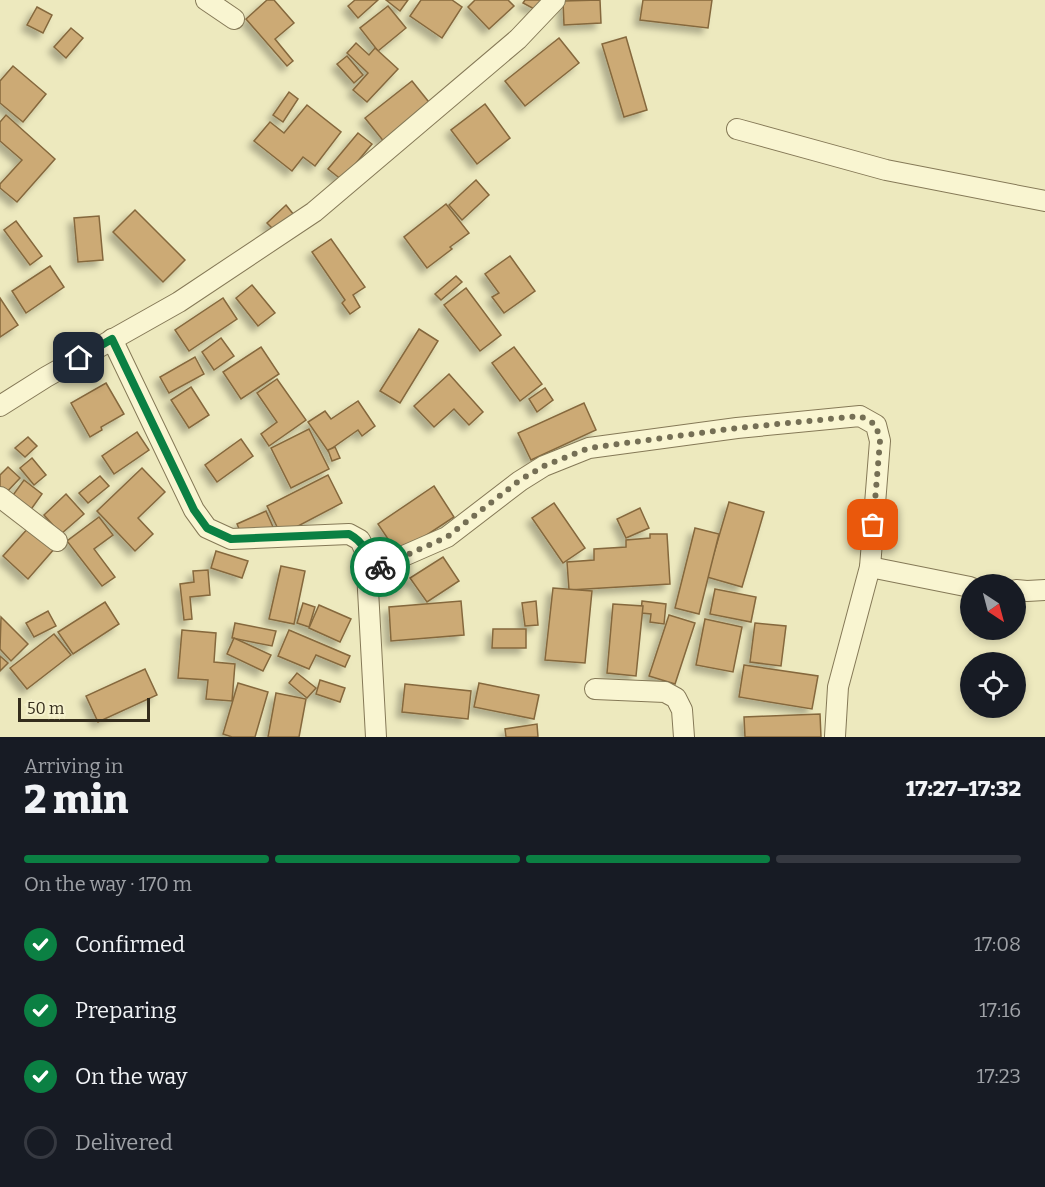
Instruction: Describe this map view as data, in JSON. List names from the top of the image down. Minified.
{"scale_bar":"50 m","north":"bottom right","page":{"scale":"50 m","heading":["2 min","Arriving in","17:27–17:32"],"bar":"On the way · 170 m","list":[["Confirmed","17:08"],["Preparing","17:16"],["On the way","17:23"],"Delivered"]}}
